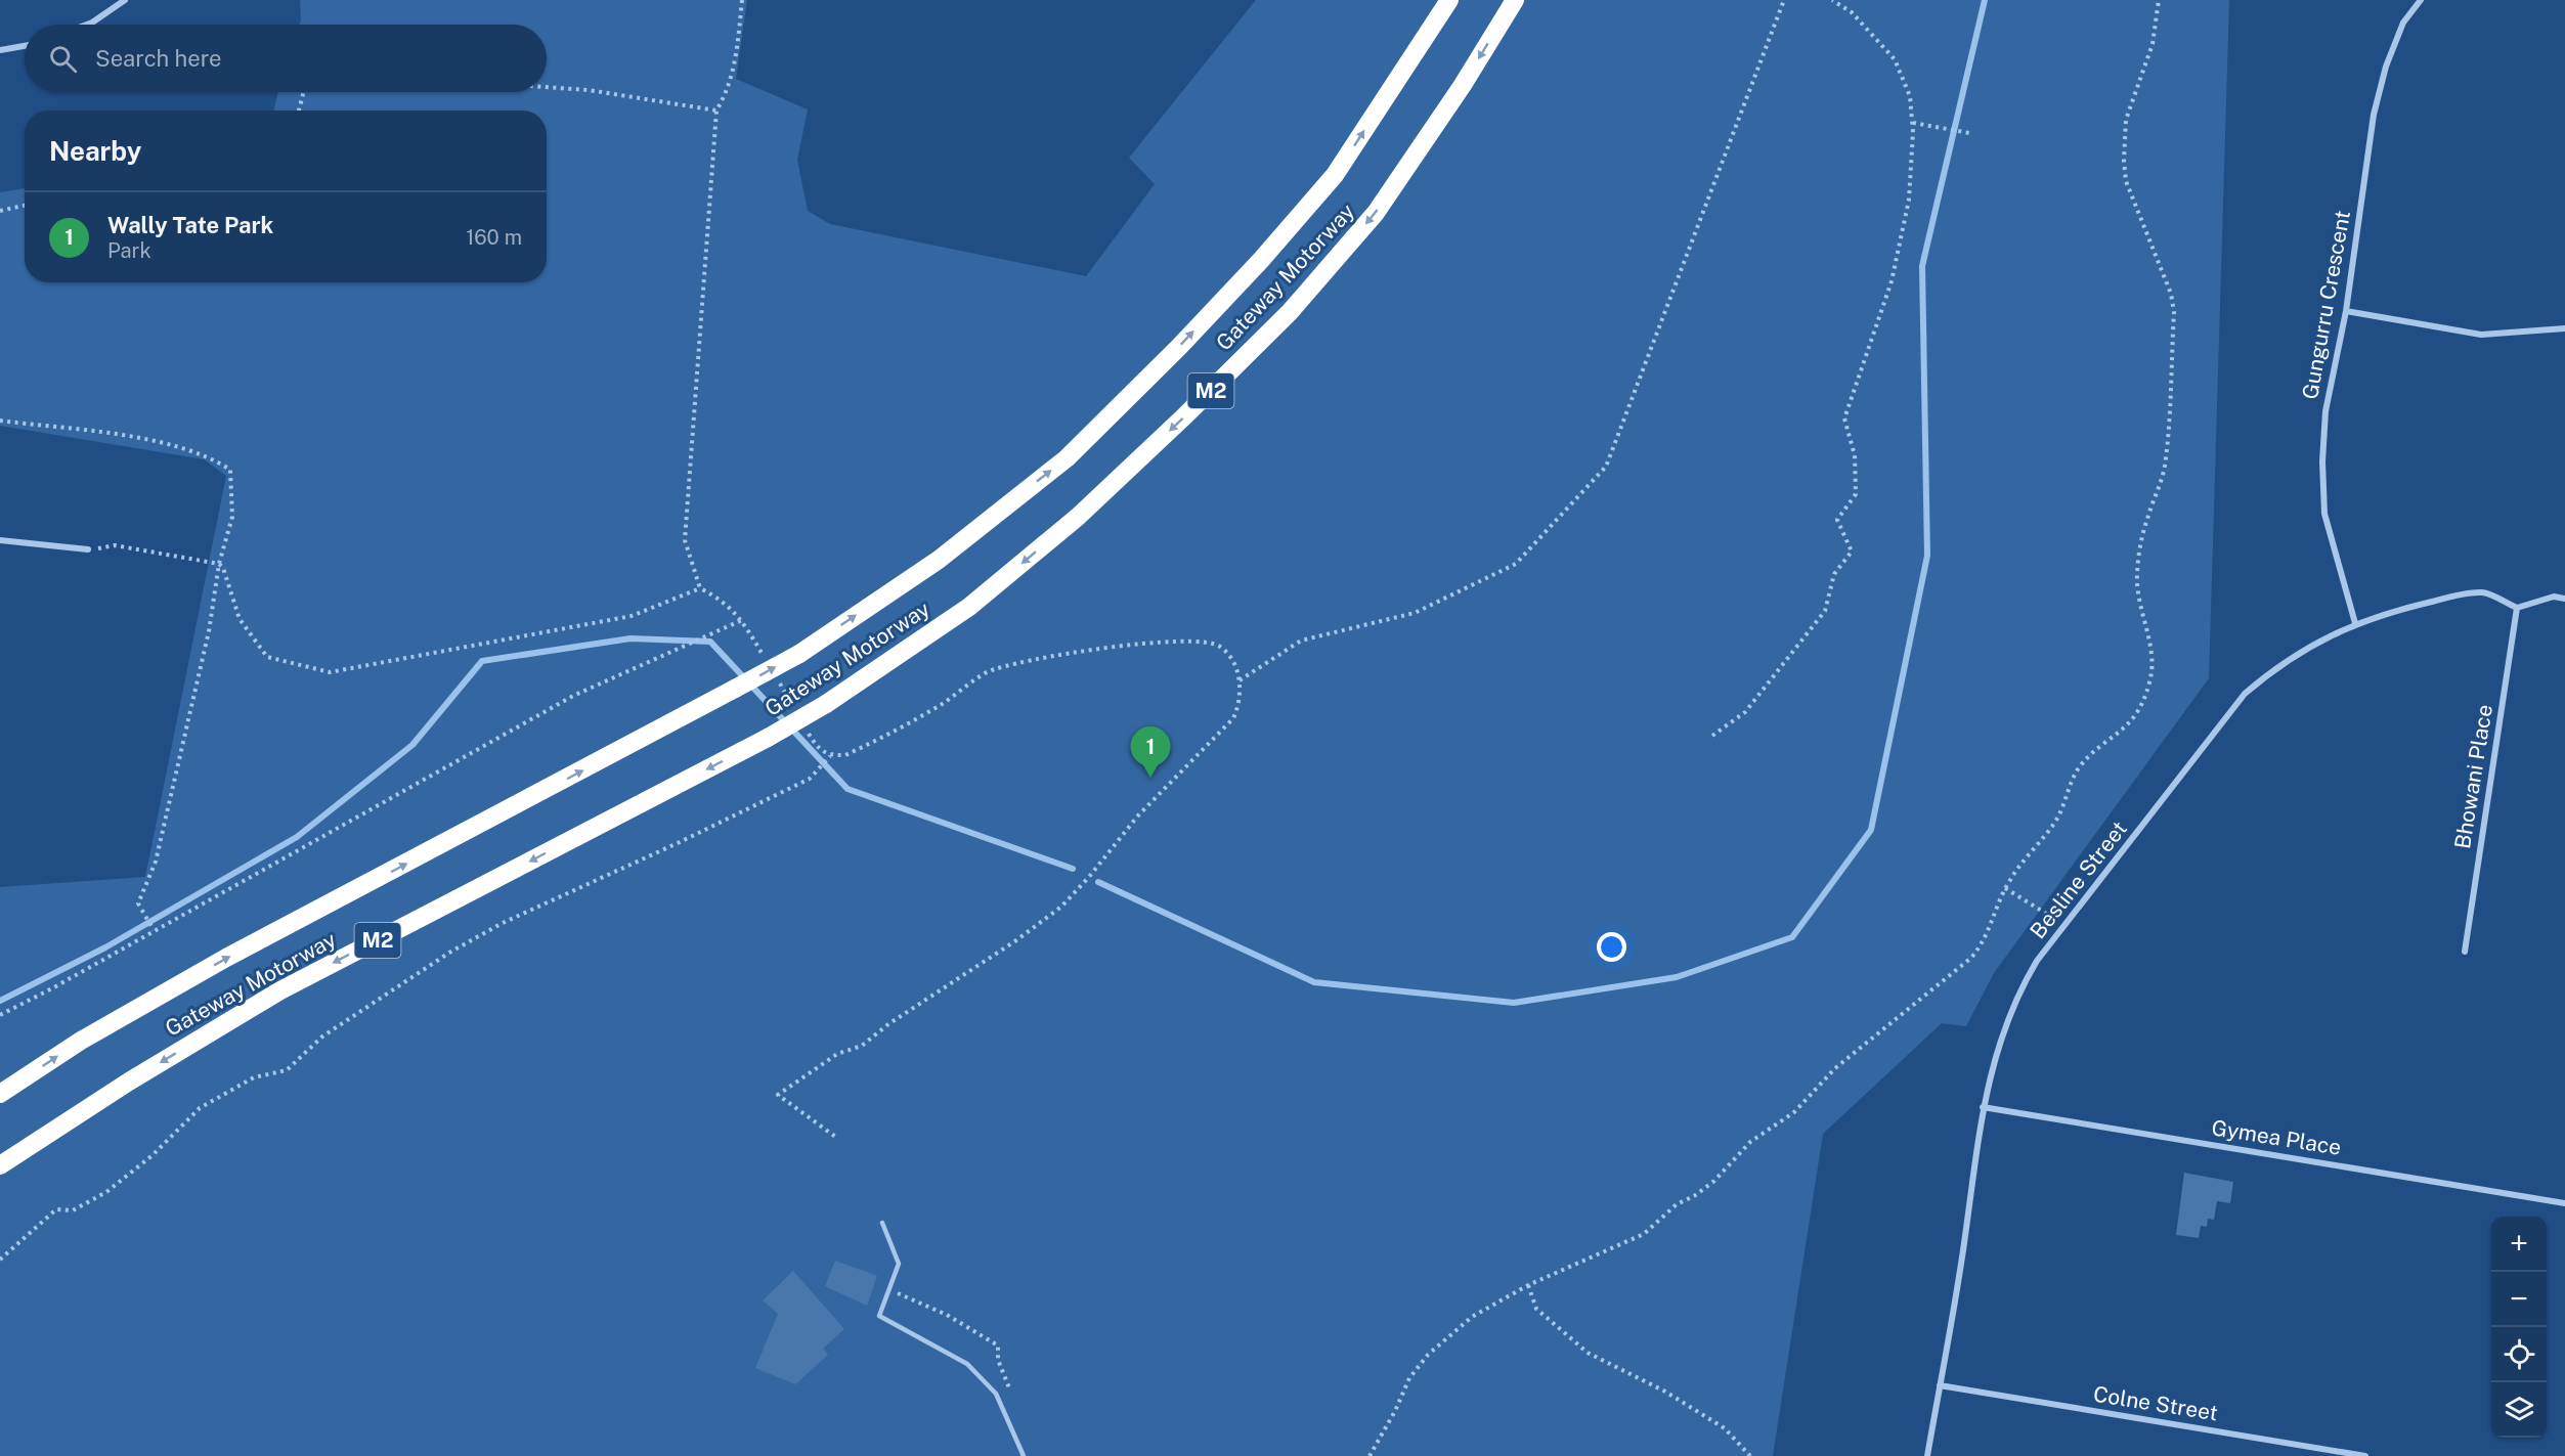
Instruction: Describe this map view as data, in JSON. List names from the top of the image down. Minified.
{"streets":{"highway":["Gateway Motorway","M2"],"street":["Gungurru Crescent","Bhowani Place","Besline Street","Gymea Place","Colne Street"]},"crossings":[["Gungurru Crescent","Besline Street"],["Bhowani Place","Besline Street"],["Besline Street","Gymea Place"],["Besline Street","Colne Street"]],"page":{"search":"Search here","heading":"Nearby","list":[{"mark":"1","name":"Wally Tate Park","note":"Park","value":"160 m"}],"pins":"1","map_buttons":["+","−"]}}
